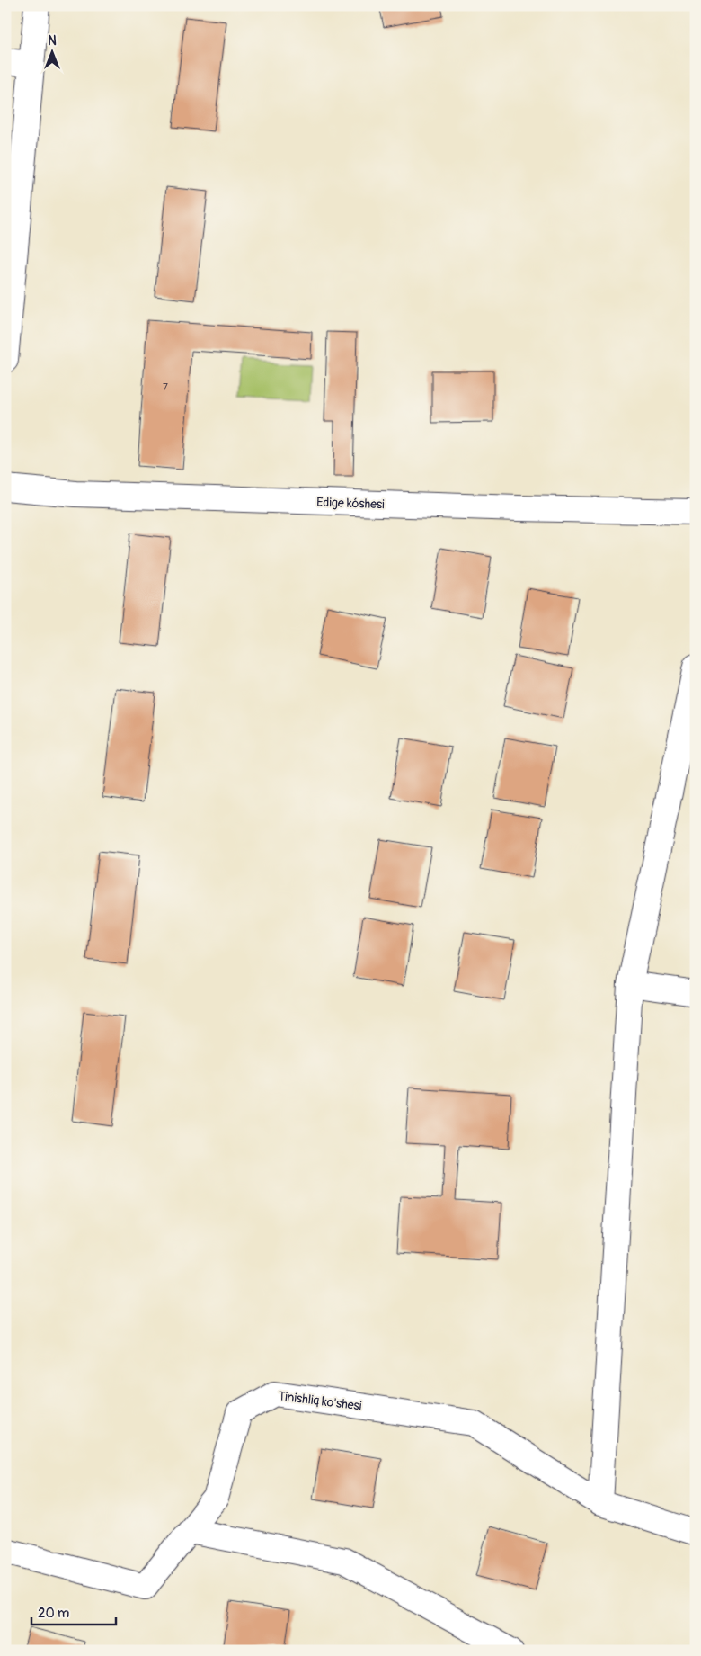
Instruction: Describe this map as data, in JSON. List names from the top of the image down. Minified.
{"streets":{"street":["Edige kóshesi","Tinishliq ko'shesi"]},"house_numbers":["7"],"scale_bar":"20 m","north":"top"}
